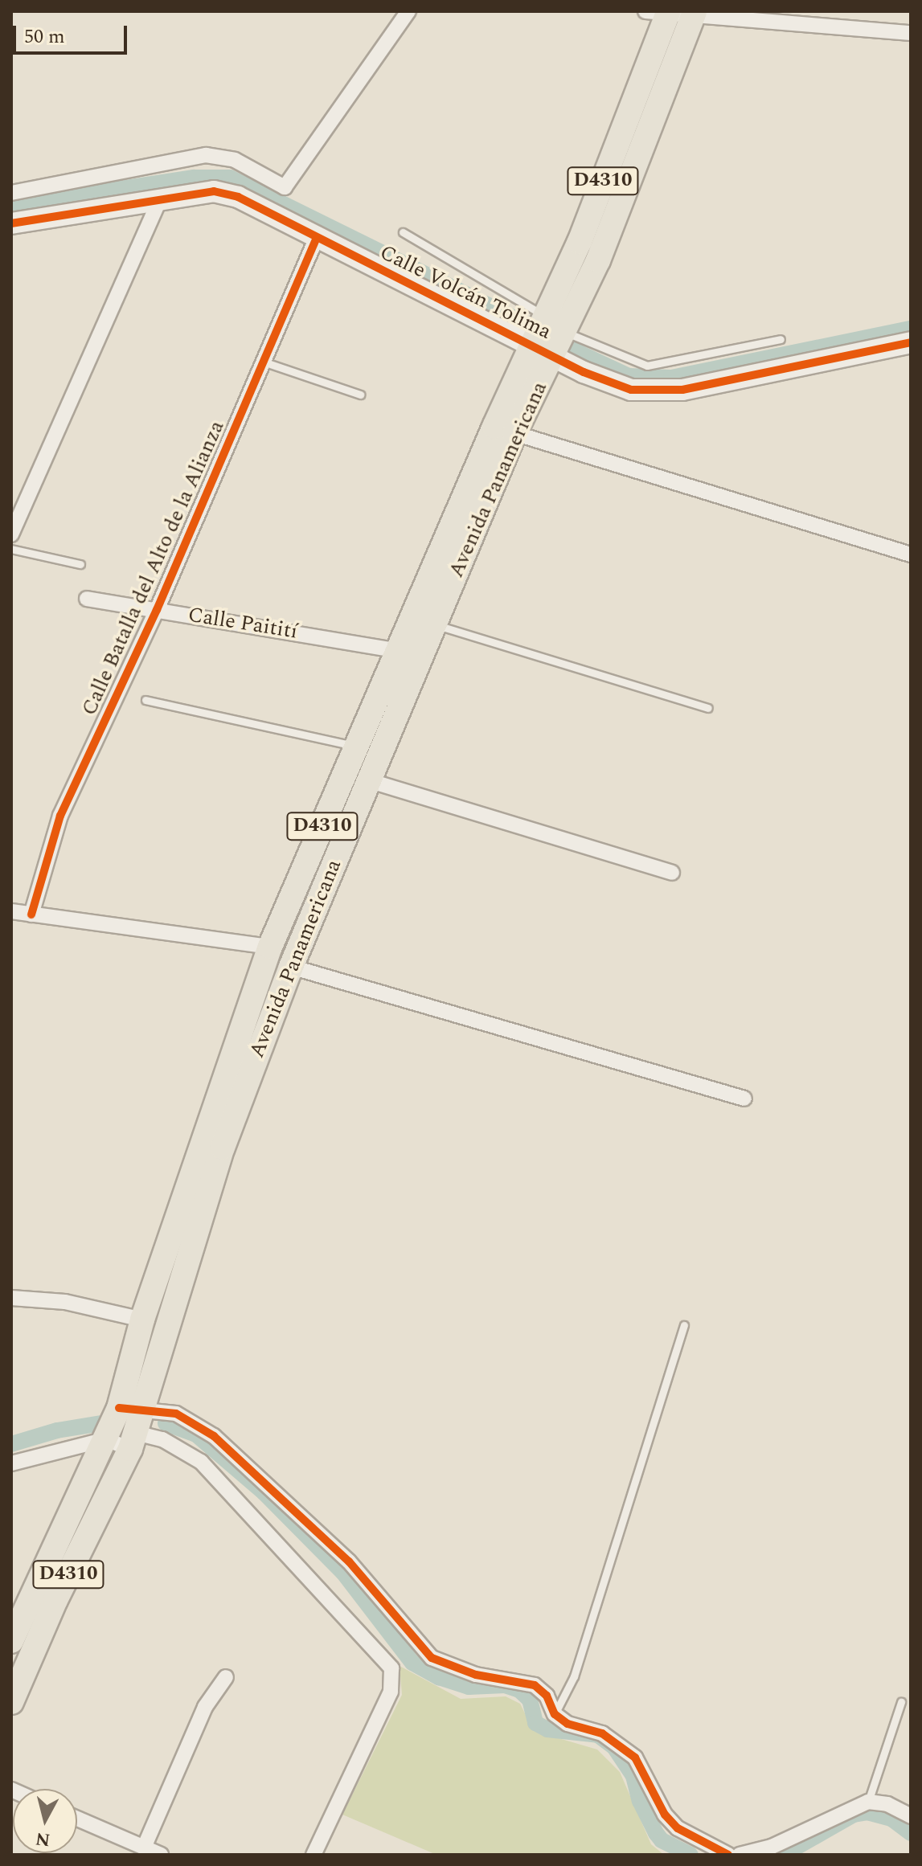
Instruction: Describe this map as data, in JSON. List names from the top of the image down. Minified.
{"streets":{"main road":["D4310","Avenida Panamericana"],"street":["Calle Volcán Tolima","Calle Batalla del Alto de la Alianza","Calle Paitití"]},"crossings":[["Calle Volcán Tolima","Avenida Panamericana"],["Calle Volcán Tolima","Calle Batalla del Alto de la Alianza"],["Avenida Panamericana","Calle Paitití"],["Calle Batalla del Alto de la Alianza","Calle Paitití"]],"scale_bar":"50 m","north":"bottom"}
